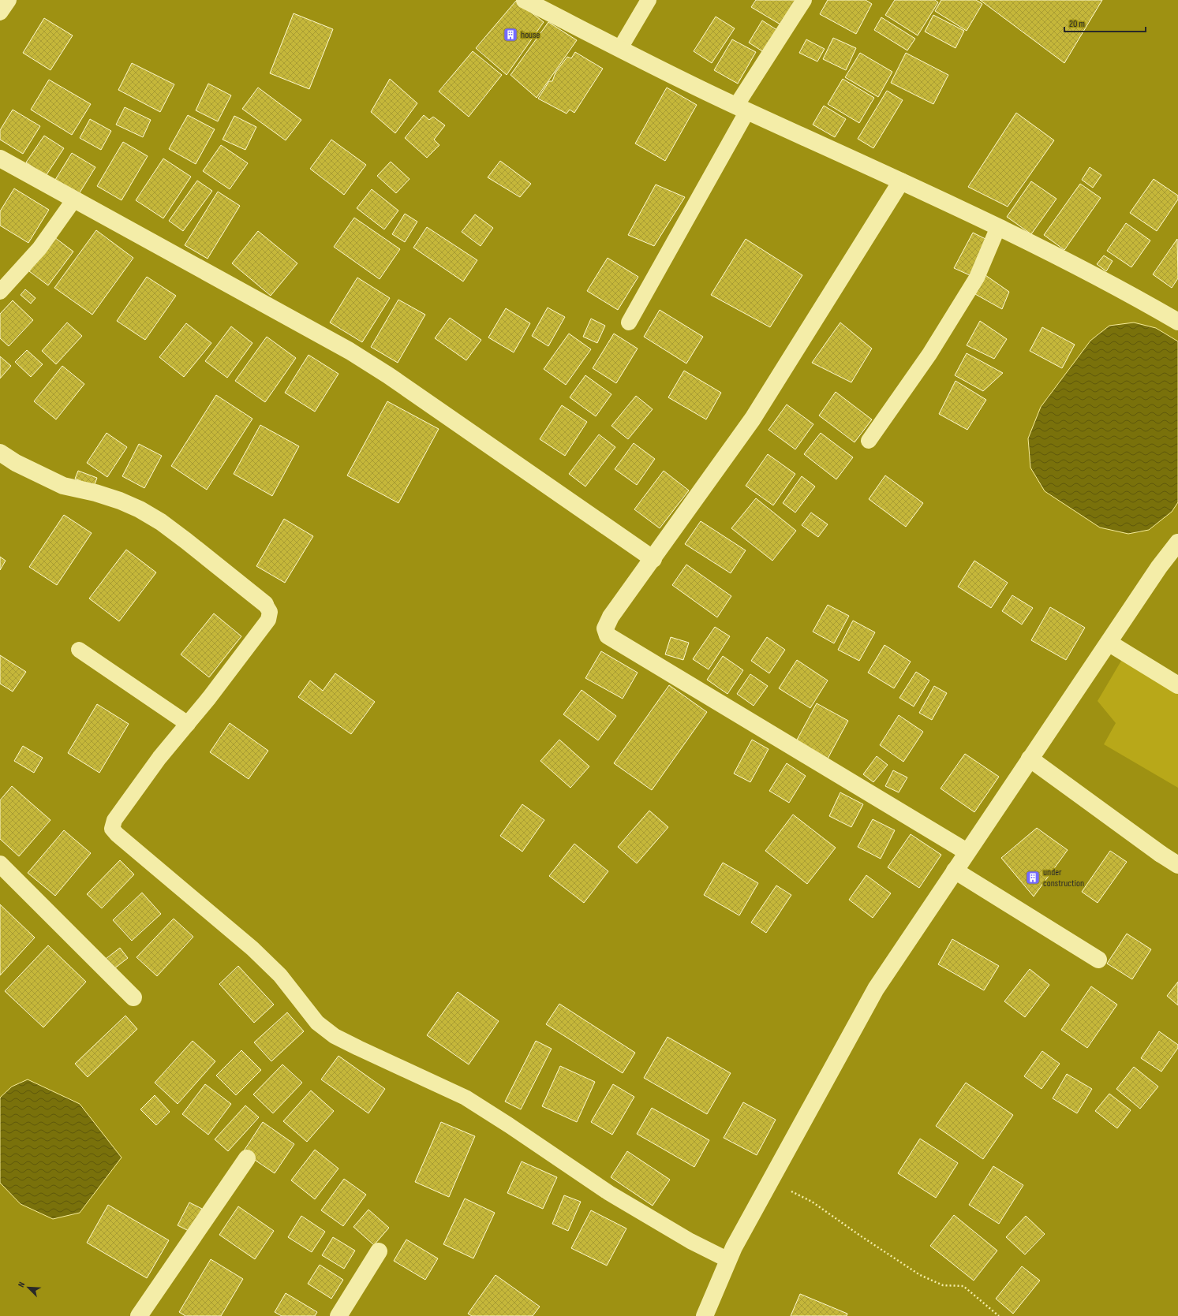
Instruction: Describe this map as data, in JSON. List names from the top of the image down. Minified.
{"places":{"building":["house","under construction"]},"scale_bar":"20 m","north":"top left"}
